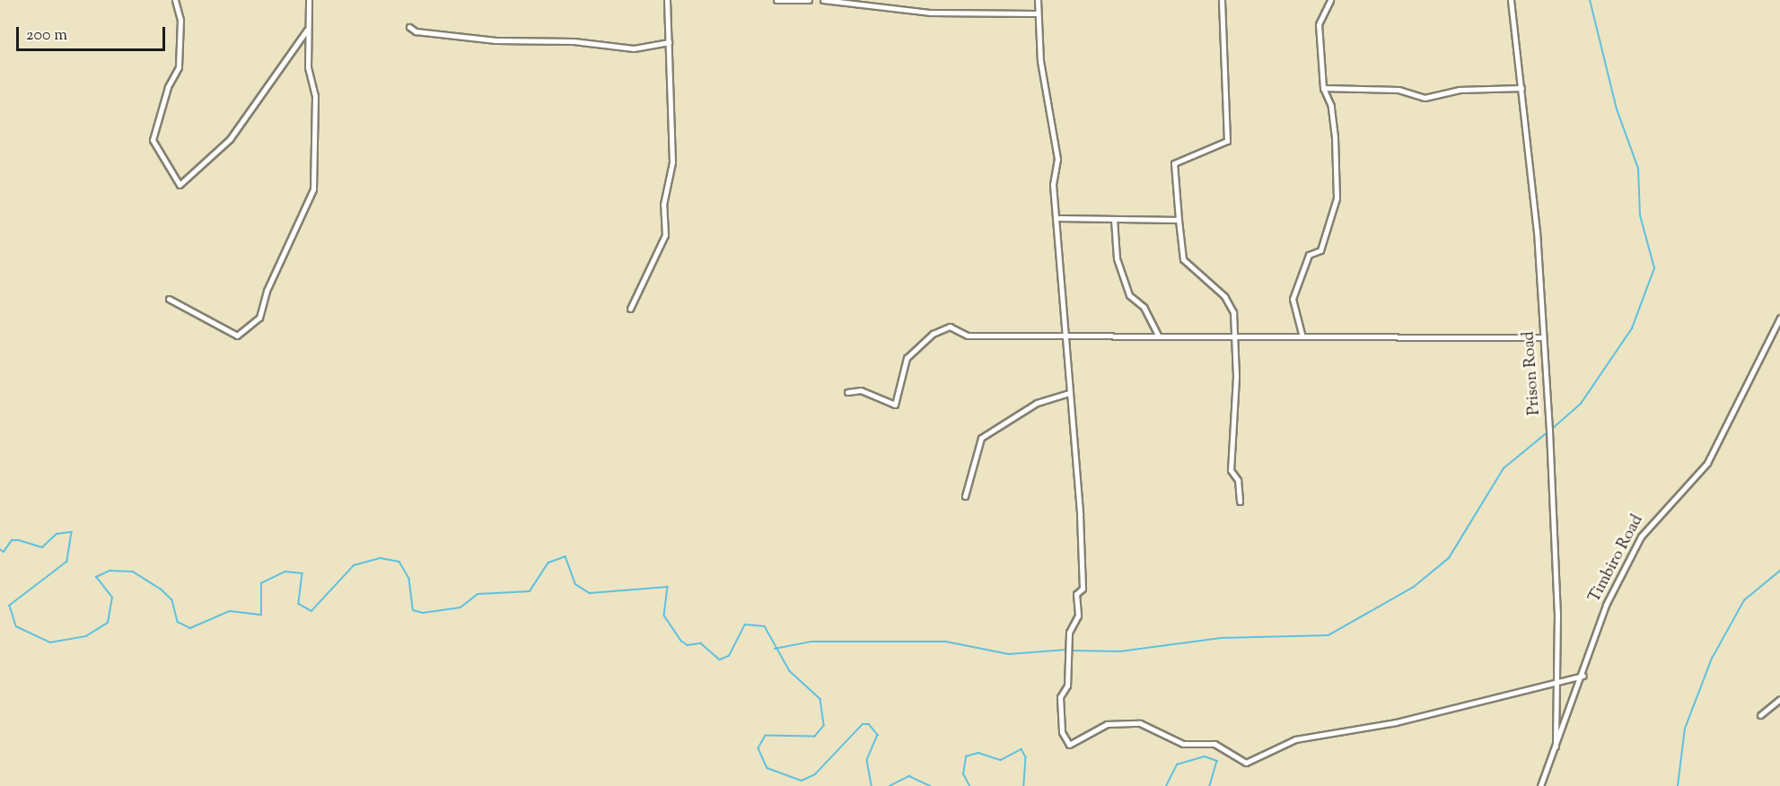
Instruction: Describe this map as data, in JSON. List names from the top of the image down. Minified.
{"streets":{"street":["Prison Road","Timbiro Road"]},"crossings":[["Prison Road","Timbiro Road"]],"scale_bar":"200 m"}
